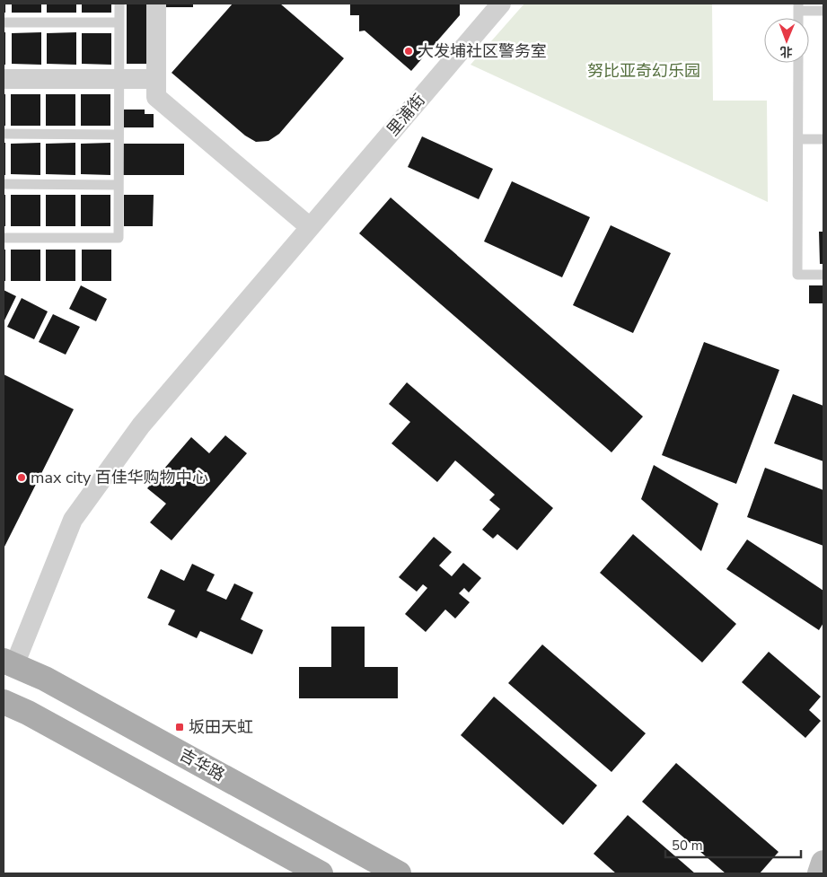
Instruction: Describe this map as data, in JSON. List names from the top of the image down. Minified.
{"streets":{"main road":["吉华路"],"street":["里浦街"]},"crossings":[["里浦街","吉华路"]],"parks":["努比亚奇幻乐园"],"places":{"other":["大发埔社区警务室","max city 百佳华购物中心"],"transit":["坂田天虹"]},"scale_bar":"50 m","north":"bottom"}
